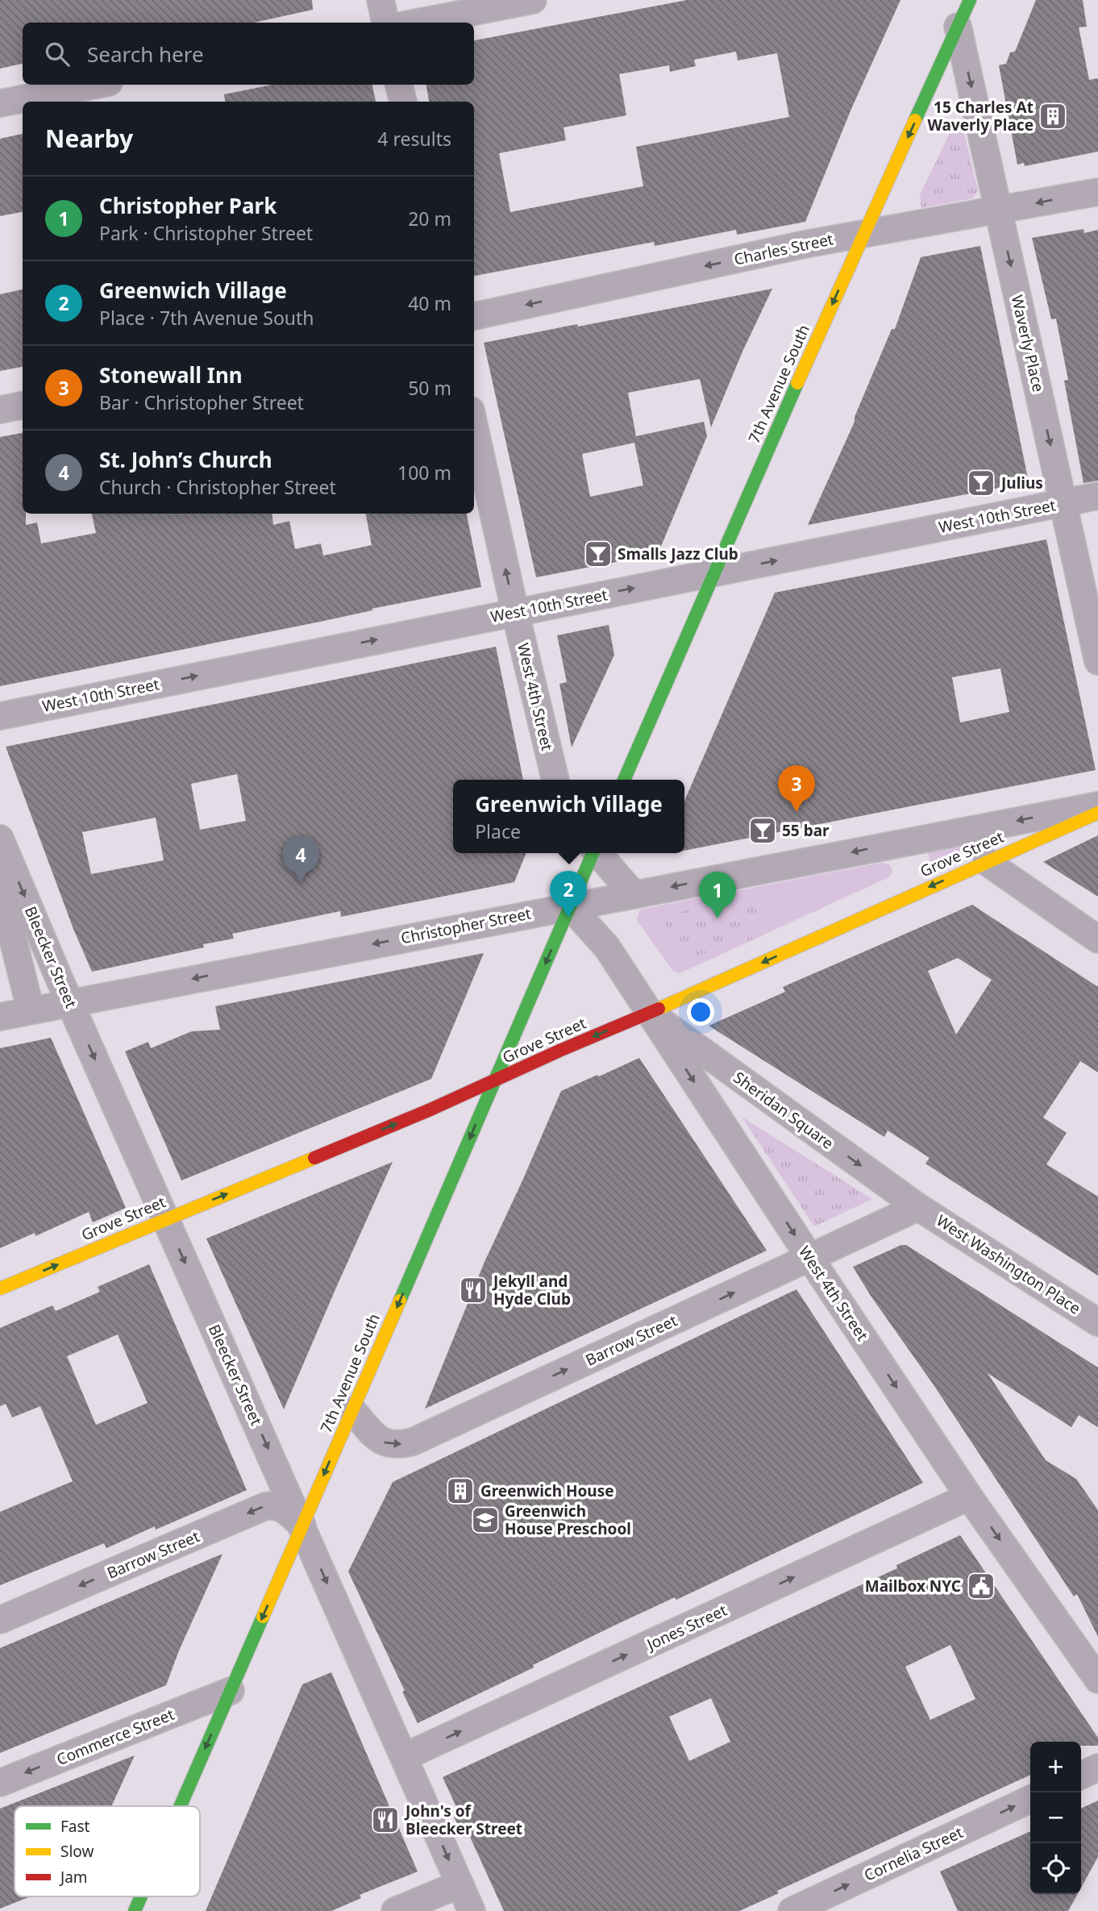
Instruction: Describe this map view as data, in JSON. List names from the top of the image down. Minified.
{"streets":{"main road":["7th Avenue South","Grove Street"],"street":["Charles Street","Waverly Place","West 10th Street","West 4th Street","Christopher Street","Bleecker Street","Sheridan Square","West Washington Place","Barrow Street","Jones Street","Commerce Street","Cornelia Street"]},"crossings":[["Charles Street","Waverly Place"],["Charles Street","7th Avenue South"],["Waverly Place","7th Avenue South"],["Waverly Place","West 10th Street"],["7th Avenue South","West 10th Street"],["7th Avenue South","West 4th Street"],["7th Avenue South","Grove Street"],["7th Avenue South","Christopher Street"],["7th Avenue South","Bleecker Street"],["7th Avenue South","Barrow Street"],["7th Avenue South","Commerce Street"],["West 10th Street","West 4th Street"],["West 4th Street","Grove Street"],["West 4th Street","Christopher Street"],["West 4th Street","Sheridan Square"],["West 4th Street","Barrow Street"],["West 4th Street","Jones Street"],["Grove Street","Bleecker Street"],["Grove Street","Sheridan Square"],["Christopher Street","Bleecker Street"],["Bleecker Street","Barrow Street"],["Bleecker Street","Jones Street"],["Sheridan Square","West Washington Place"],["Sheridan Square","Barrow Street"],["West Washington Place","Barrow Street"]],"one_way":["Charles Street","Waverly Place","7th Avenue South","West 10th Street","Christopher Street","Bleecker Street","Sheridan Square","Jones Street","Commerce Street","Cornelia Street"],"places":{"building":["15 Charles At Waverly Place","Greenwich House"],"bar":["Julius","Smalls Jazz Club","55 bar"],"restaurant":["Jekyll and Hyde Club","John's of Bleecker Street"],"school or university":["Greenwich House Preschool"],"public building":["Mailbox NYC"]},"legend":["Fast","Slow","Jam"],"page":{"search":"Search here","heading":["Nearby","4 results"],"list":[{"mark":"1","name":"Christopher Park","note":"Park · Christopher Street","value":"20 m"},{"mark":"2","name":"Greenwich Village","note":"Place · 7th Avenue South","value":"40 m"},{"mark":"3","name":"Stonewall Inn","note":"Bar · Christopher Street","value":"50 m"},{"mark":"4","name":"St. John’s Church","note":"Church · Christopher Street","value":"100 m"}],"pins":["3","4","2","1"],"popup":["Greenwich Village","Place"],"map_buttons":["+","−"]}}
